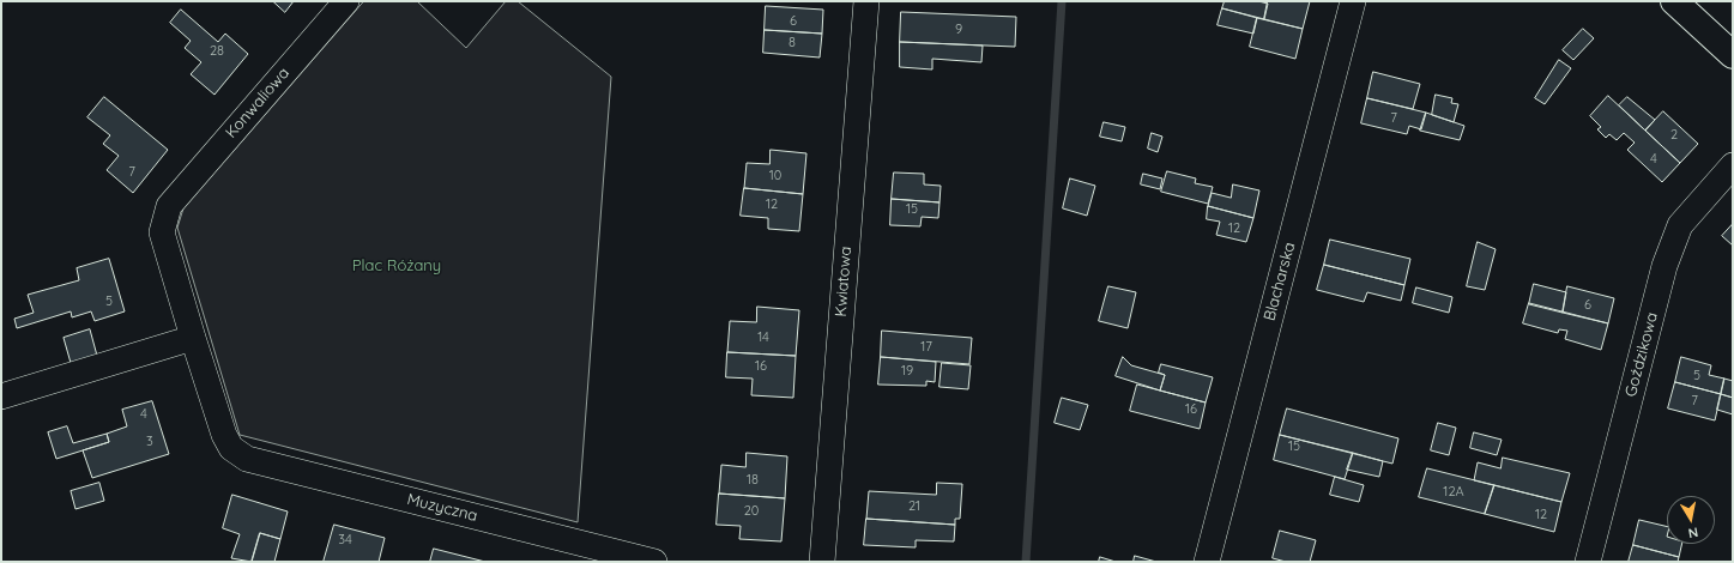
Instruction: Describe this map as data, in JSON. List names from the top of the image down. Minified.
{"streets":{"street":["Konwaliowa","Kwiatowa","Blacharska","Goździkowa","Muzyczna"]},"crossings":[["Konwaliowa","Muzyczna"]],"parks":["Plac Różany"],"house_numbers":["6","9","8","28","7","2","4","7","10","12","15","12","5","6","14","17","16","19","5","7","16","4","3","15","18","12A","21","20","12","34"],"north":"bottom"}
